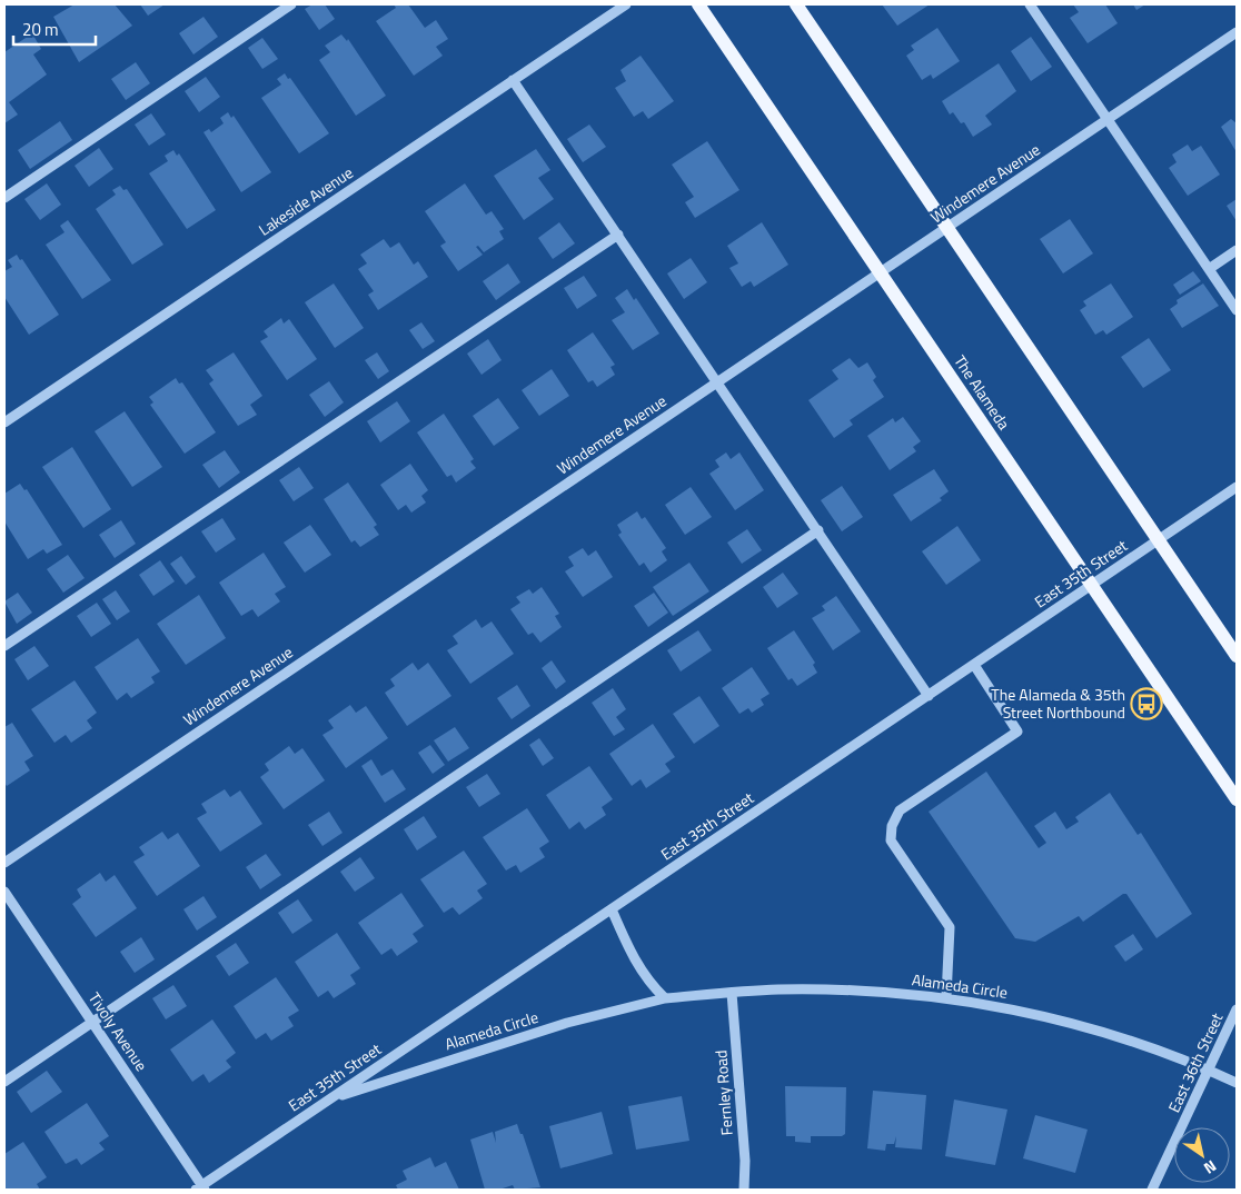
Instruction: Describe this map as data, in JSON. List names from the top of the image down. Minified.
{"streets":{"main road":["The Alameda"],"street":["Windemere Avenue","Lakeside Avenue","East 35th Street","Alameda Circle","Tivoly Avenue","East 36th Street","Fernley Road"]},"crossings":[["Windemere Avenue","The Alameda"],["The Alameda","East 35th Street"],["East 35th Street","Alameda Circle"],["East 35th Street","Tivoly Avenue"],["Alameda Circle","East 36th Street"],["Alameda Circle","Fernley Road"]],"places":{"bus stop":["The Alameda & 35th Street Northbound"]},"scale_bar":"20 m","north":"bottom right"}
